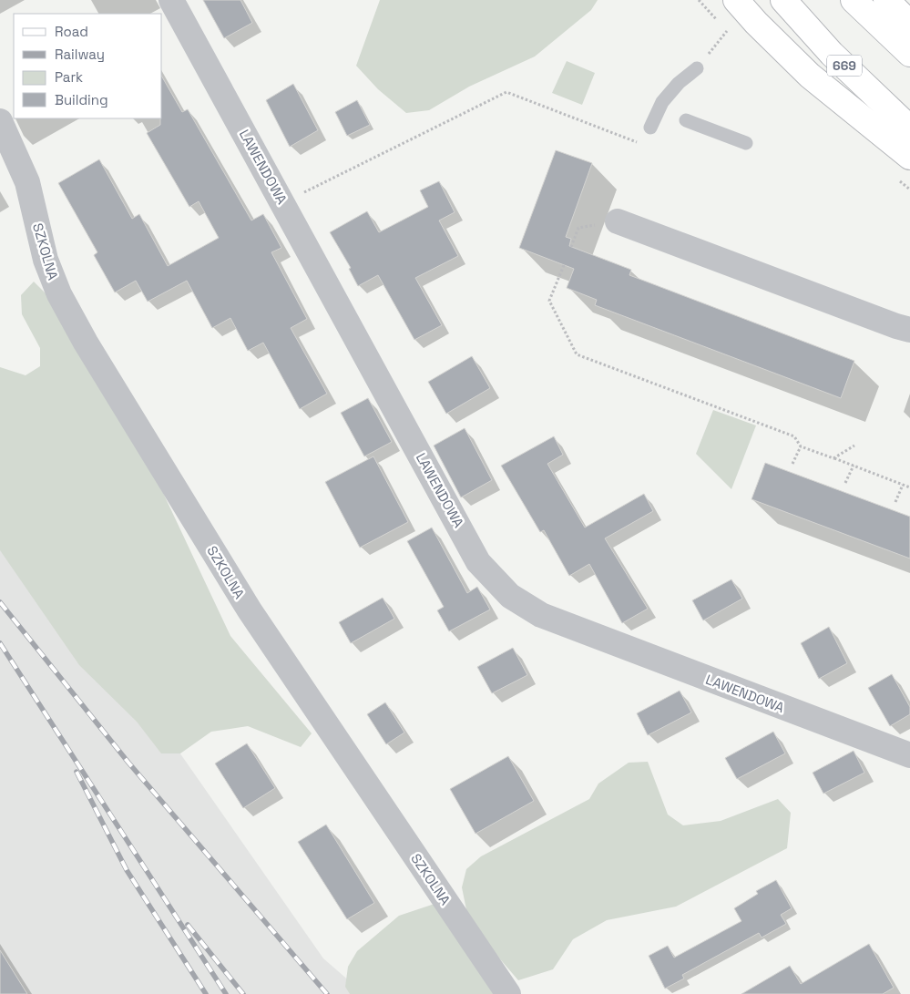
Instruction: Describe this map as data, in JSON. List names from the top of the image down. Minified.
{"streets":{"main road":["669"],"street":["LAWENDOWA","SZKOLNA"]},"legend":["Road","Railway","Park","Building"]}
